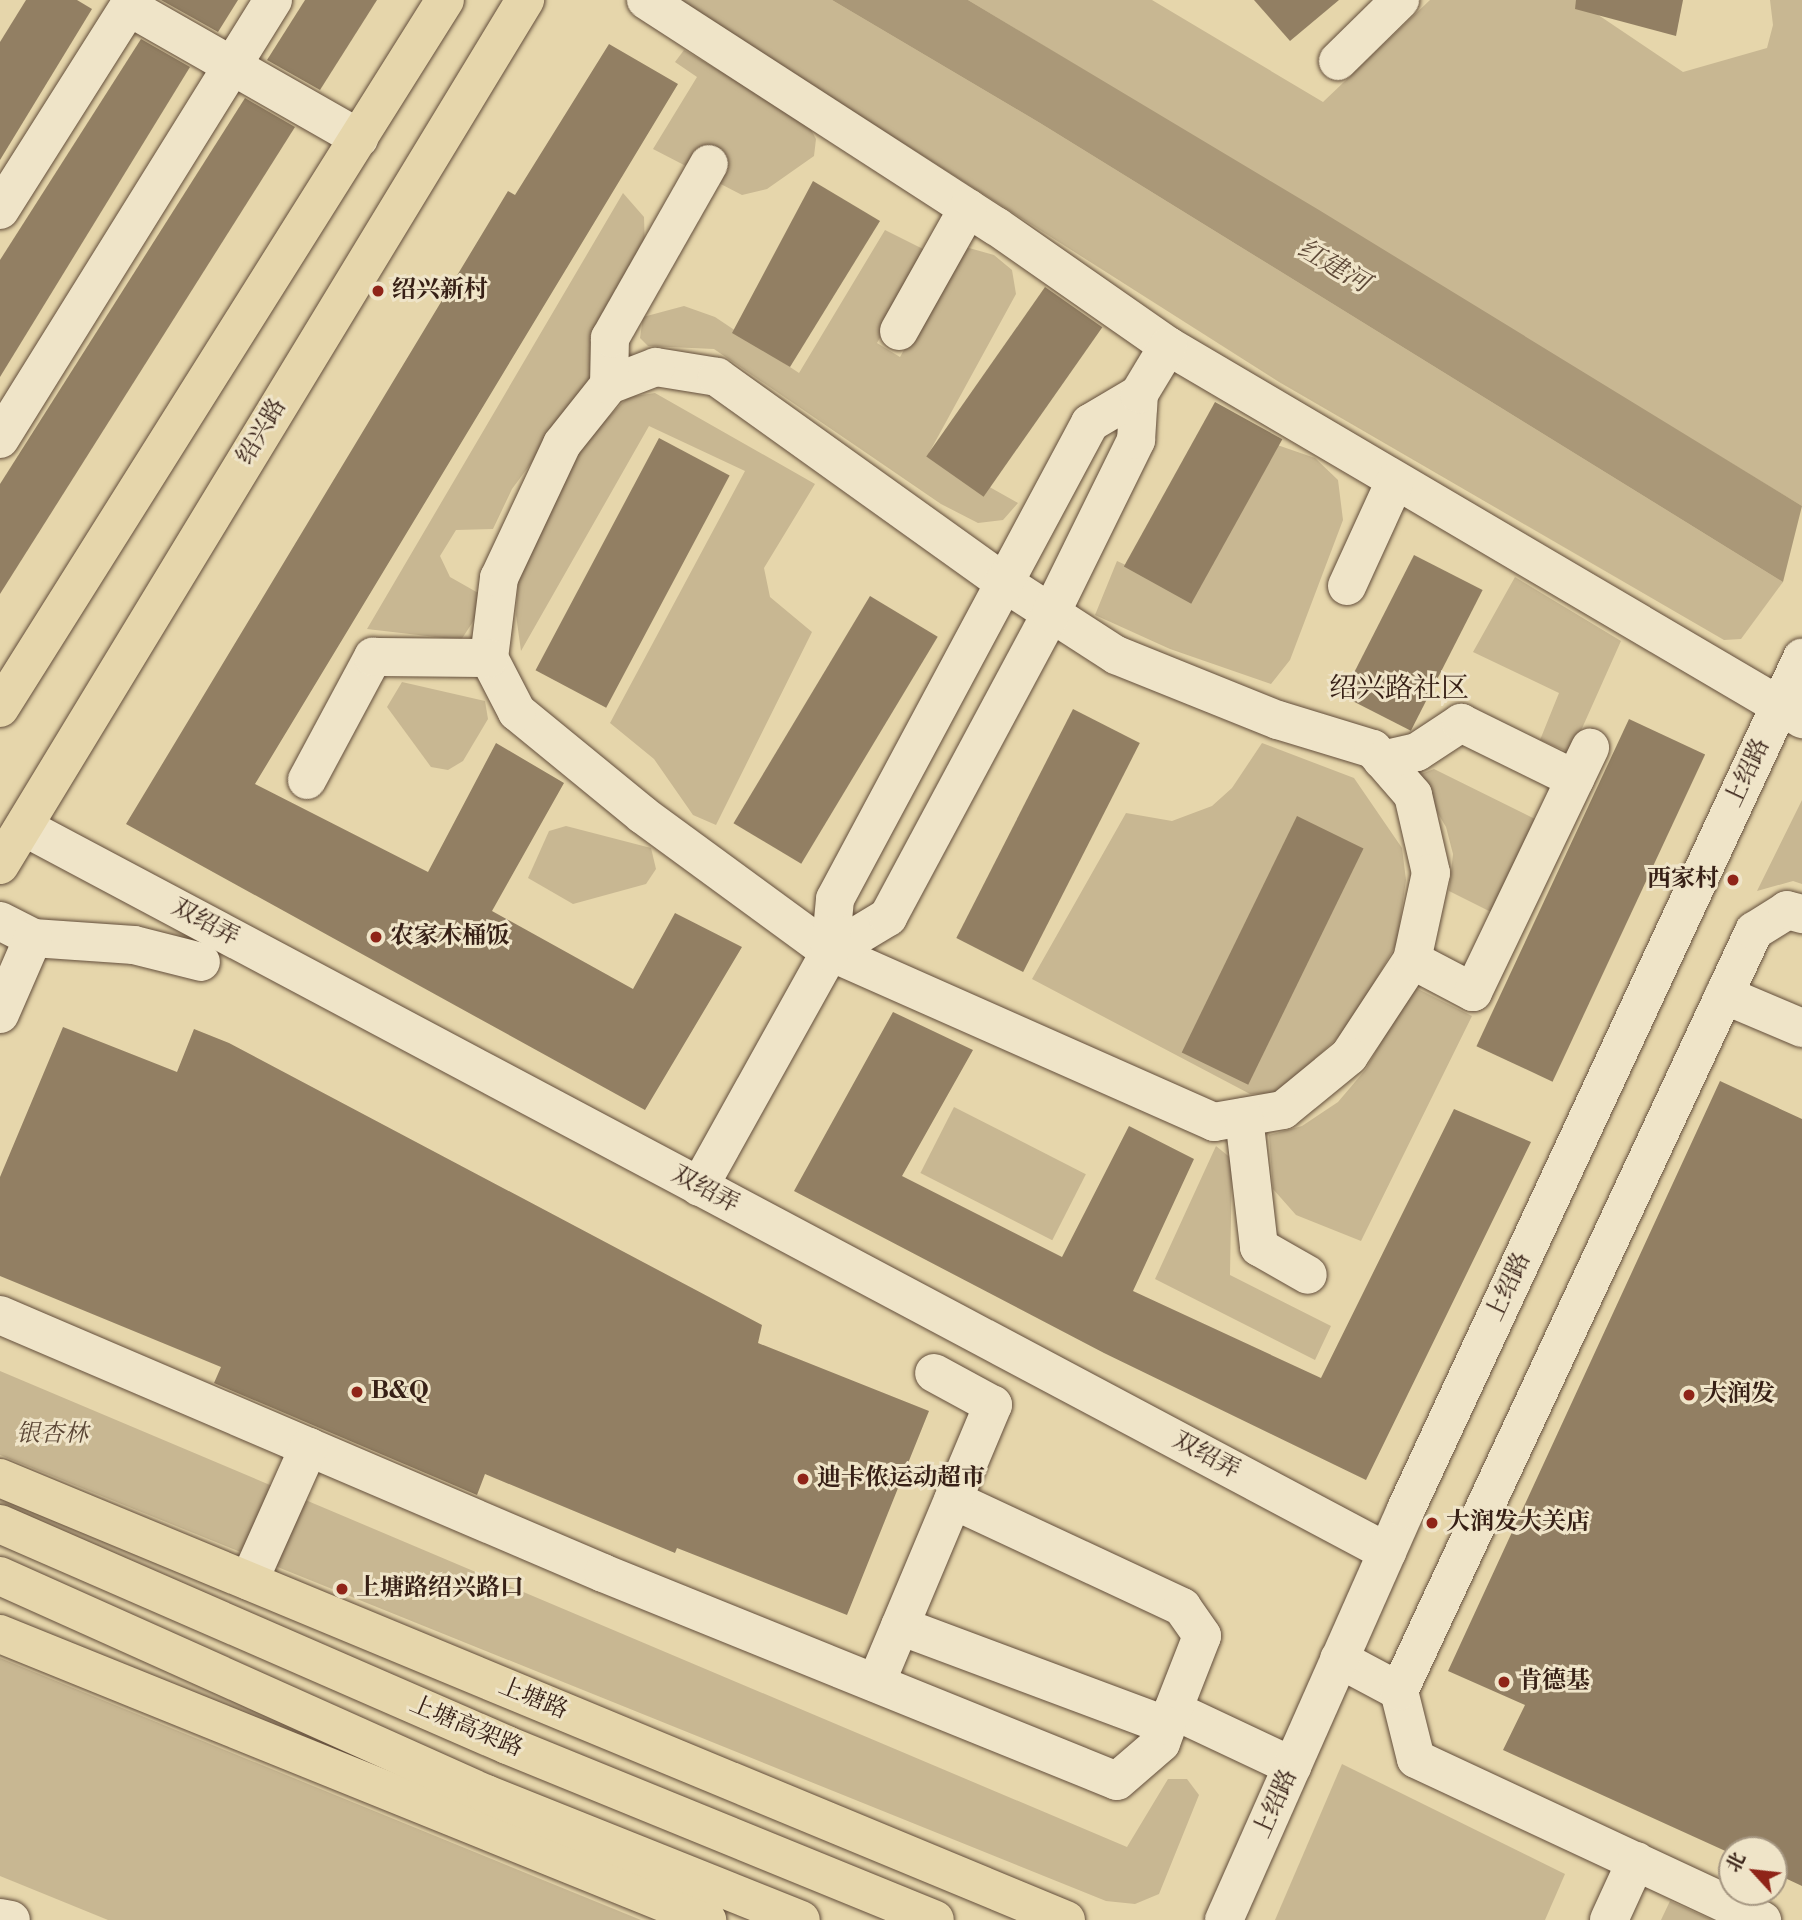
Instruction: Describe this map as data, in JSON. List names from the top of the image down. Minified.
{"streets":{"main road":["绍兴路","上塘路","上塘高架路"],"street":["上绍路","双绍弄"]},"crossings":[["绍兴路","双绍弄"],["上绍路","双绍弄"]],"districts":["绍兴路社区"],"water":["红建河"],"parks":["银杏林"],"places":["绍兴新村","西家村","农家木桶饭","B&Q","大润发","迪卡侬运动超市","大润发大关店","上塘路绍兴路口","肯德基"],"north":"top left"}
